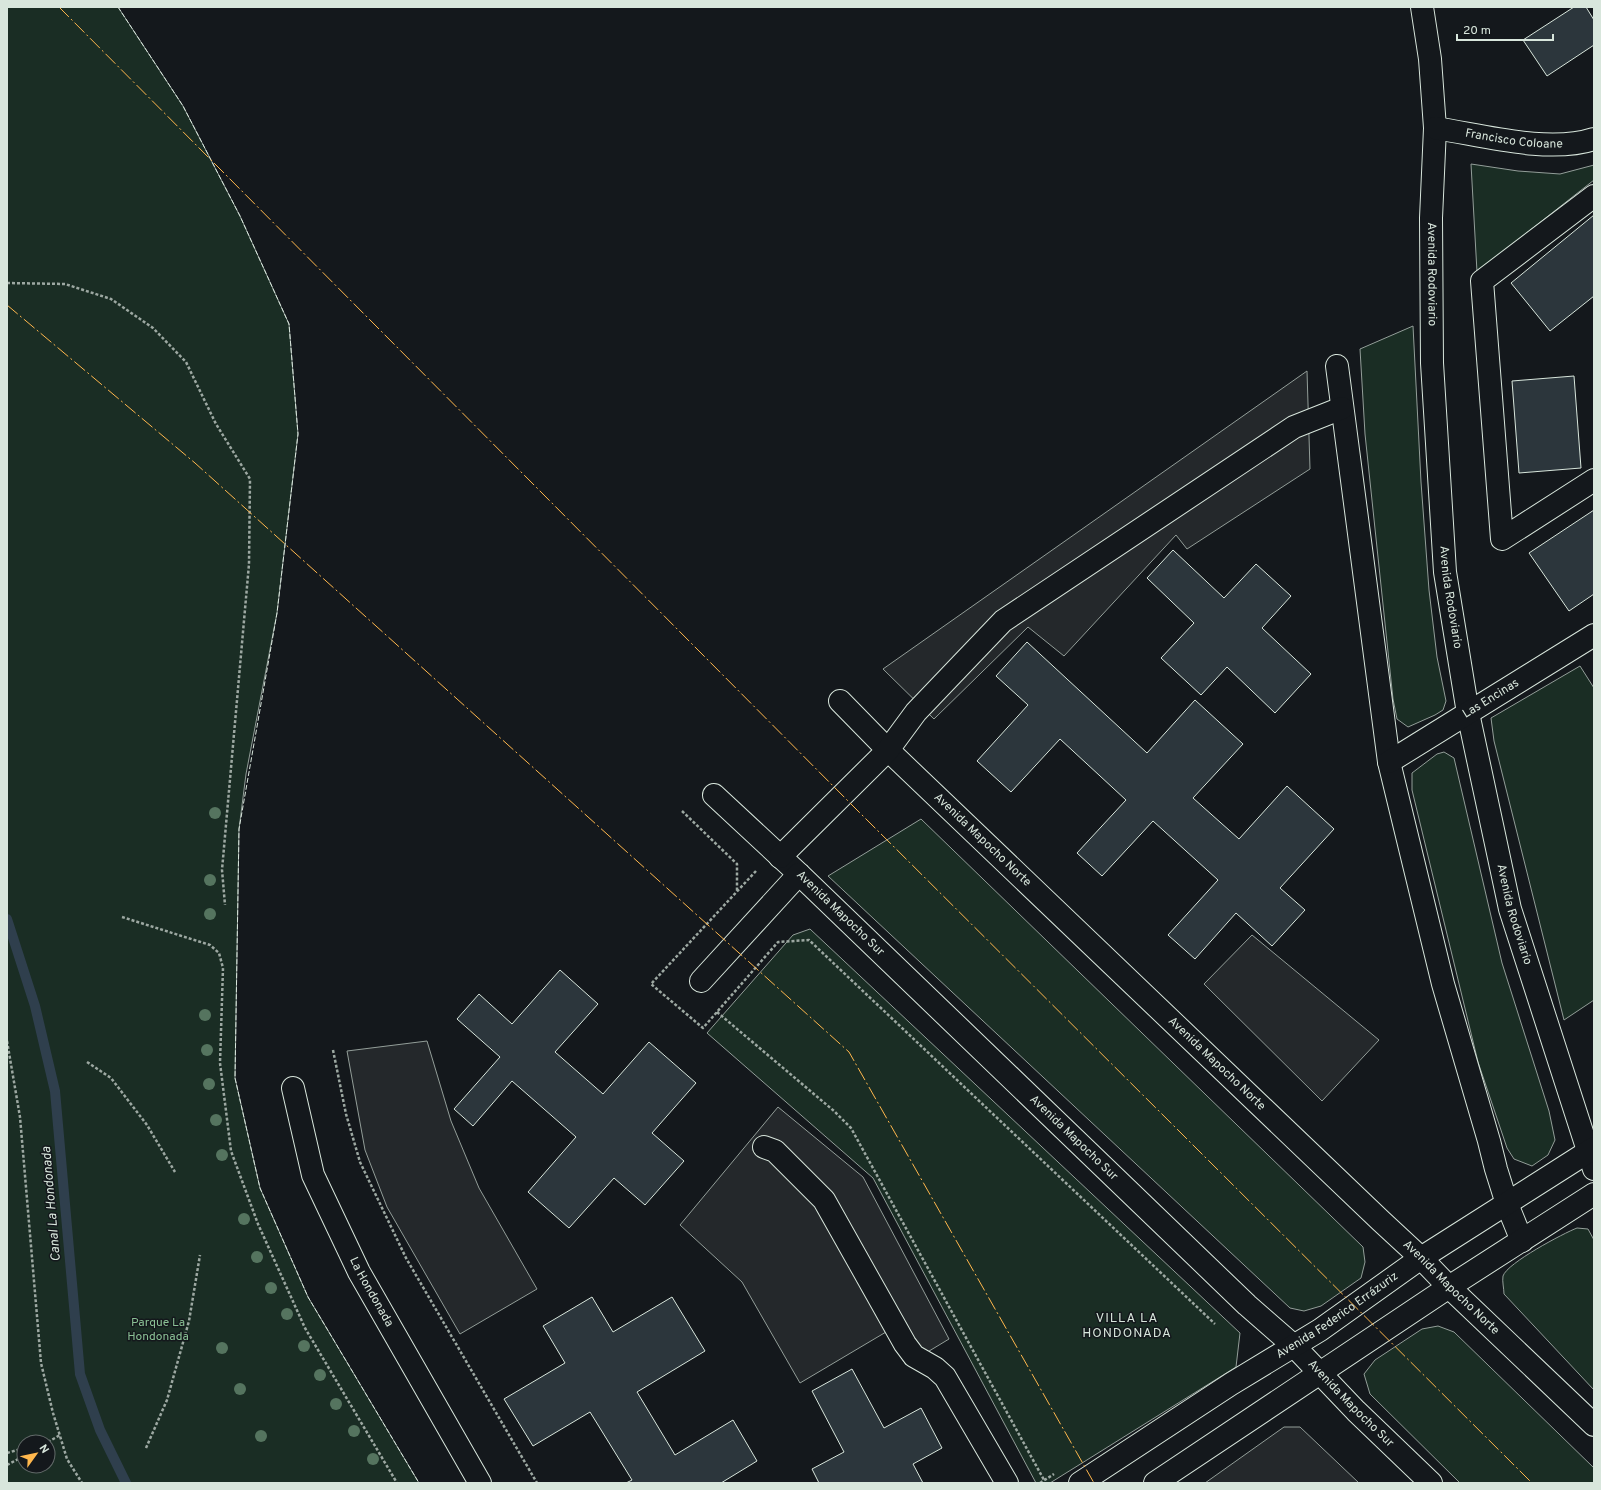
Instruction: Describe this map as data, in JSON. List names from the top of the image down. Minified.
{"streets":{"street":["Francisco Coloane","Avenida Rodoviario","Las Encinas","Avenida Mapocho Norte","Avenida Mapocho Sur","La Hondonada","Avenida Federico Errázuriz"]},"crossings":[["Francisco Coloane","Avenida Rodoviario"],["Avenida Rodoviario","Las Encinas"],["Avenida Rodoviario","Avenida Federico Errázuriz"],["Avenida Mapocho Norte","Avenida Federico Errázuriz"],["Avenida Mapocho Sur","Avenida Federico Errázuriz"]],"districts":["VILLA LA HONDONADA"],"water":["Canal La Hondonada"],"parks":["Parque La Hondonada"],"scale_bar":"20 m","north":"top right"}
